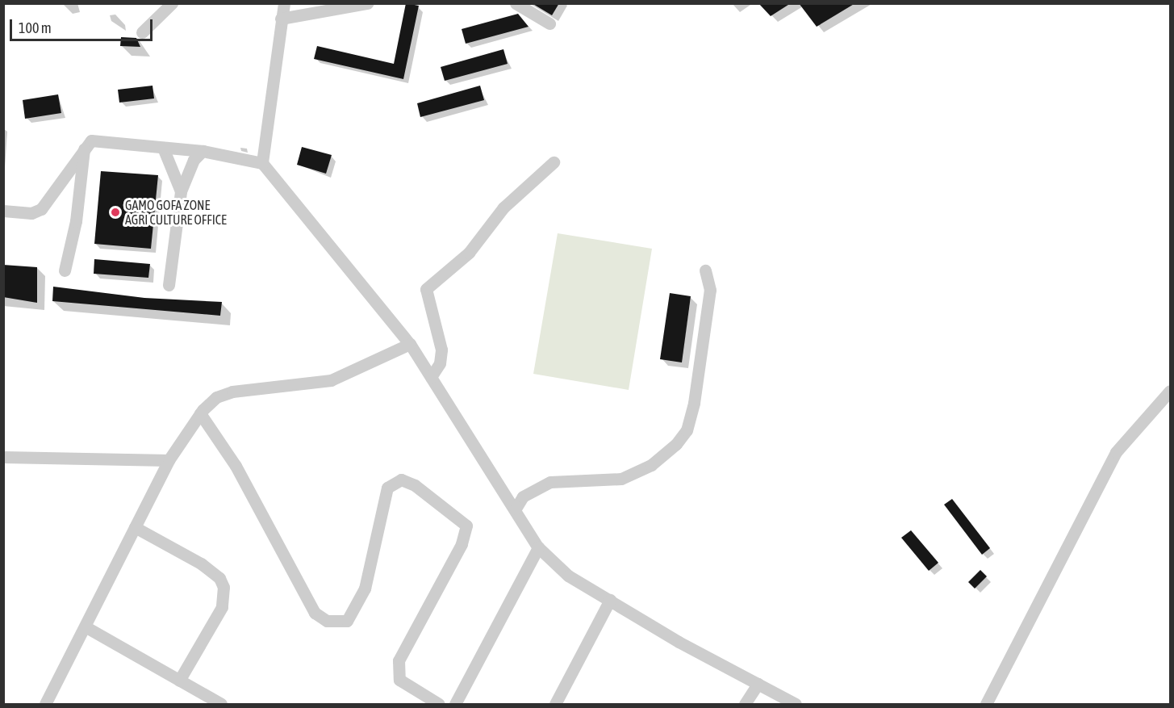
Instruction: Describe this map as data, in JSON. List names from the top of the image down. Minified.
{"places":["GAMO GOFA ZONE AGRI CULTURE OFFICE"],"scale_bar":"100 m"}
